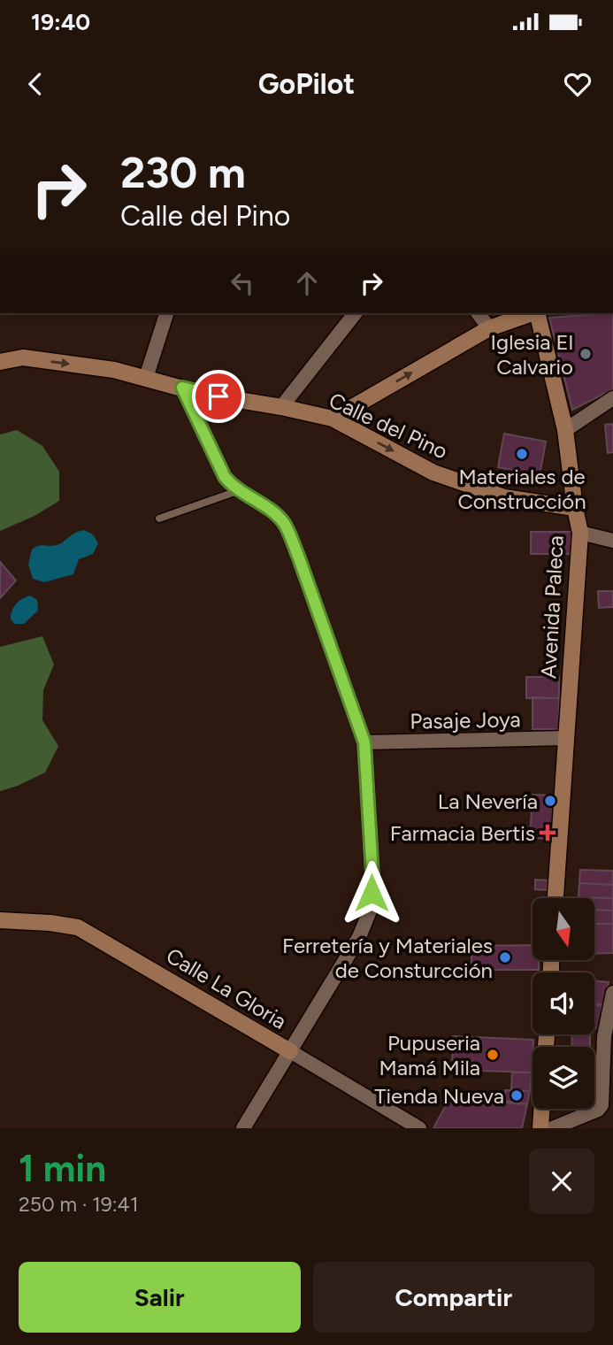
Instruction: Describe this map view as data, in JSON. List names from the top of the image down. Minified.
{"streets":{"main road":["Calle del Pino","Avenida Paleca","Calle La Gloria"],"street":["Pasaje Joya"]},"crossings":[["Calle del Pino","Avenida Paleca"],["Avenida Paleca","Pasaje Joya"]],"one_way":["Calle del Pino"],"places":{"other":["Iglesia El Calvario","Materiales de Construcción","La Nevería","Ferretería y Materiales de Consturcción","Pupuseria Mamá Mila","Tienda Nueva"],"health":["Farmacia Bertis"]},"north":"bottom","page":{"status":"19:40","header":"GoPilot","turn":["230 m","Calle del Pino"],"heading":["1 min","250 m · 19:41"],"buttons":["Salir","Compartir"]}}
